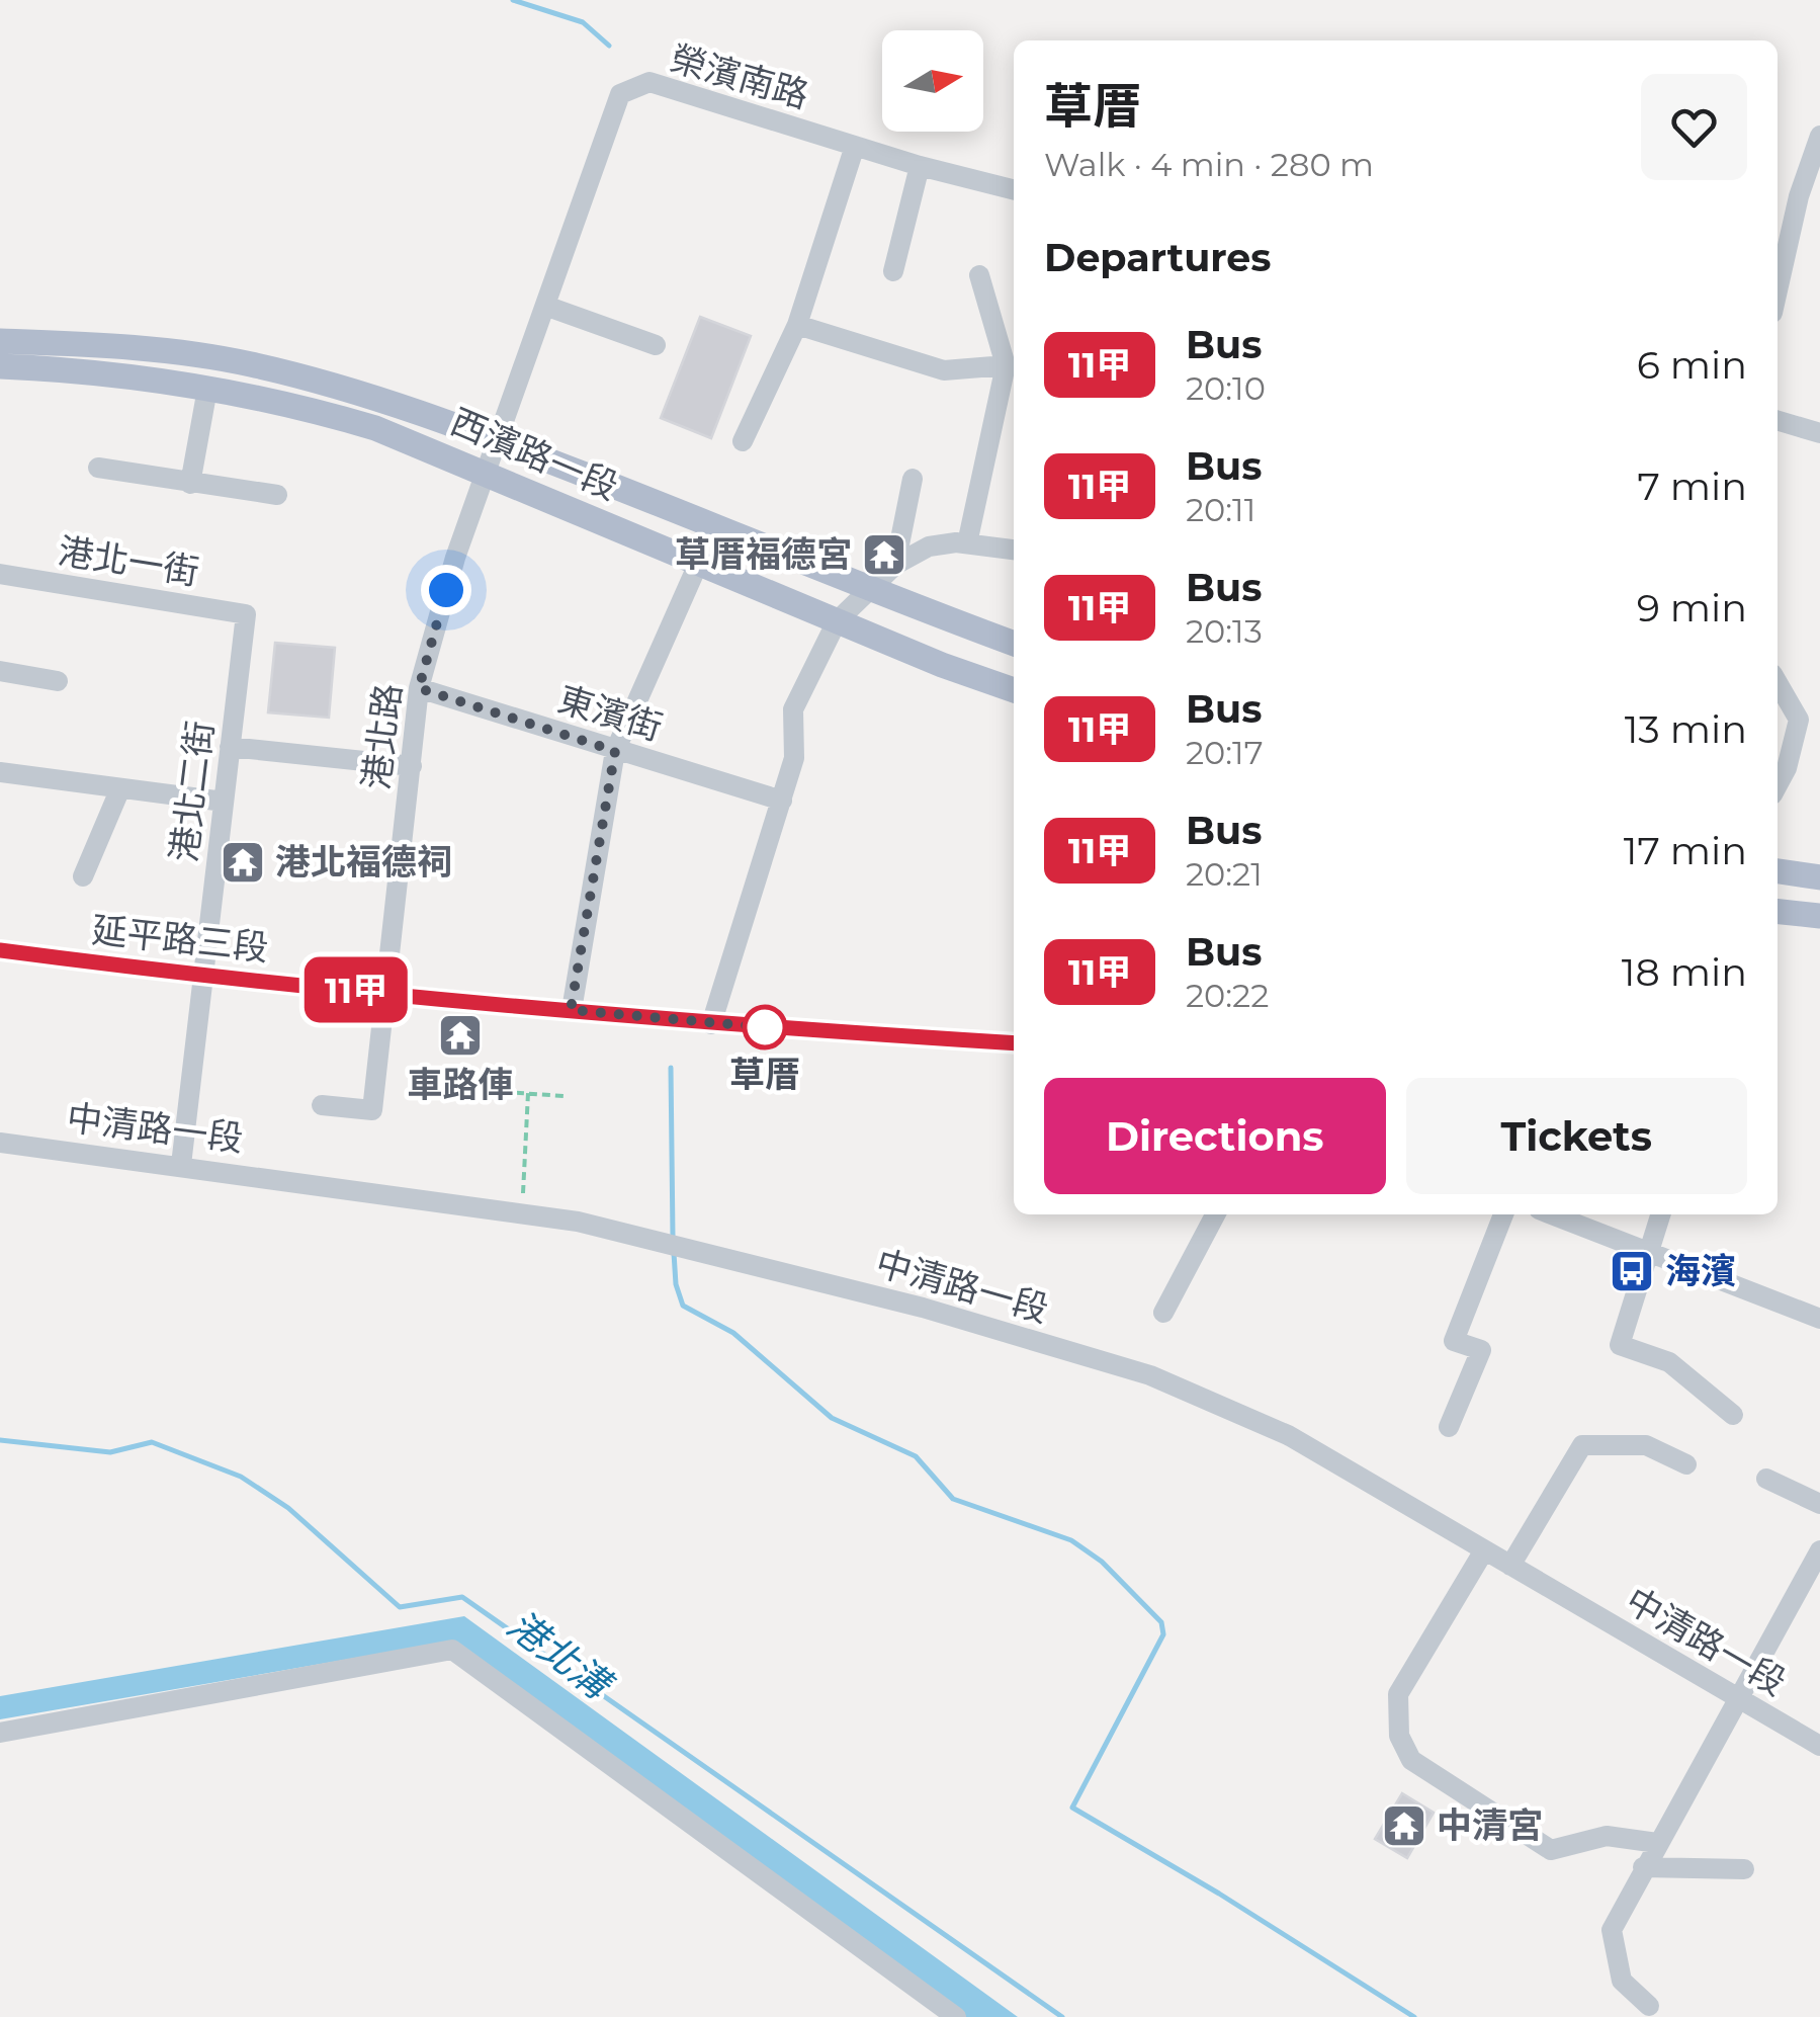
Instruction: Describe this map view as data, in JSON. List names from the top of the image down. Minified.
{"streets":{"main road":["西濱路一段"],"street":["榮濱南路","港北一街","東濱街","港北路","港北二街","延平路三段","中清路一段"]},"crossings":[["榮濱南路","西濱路一段"],["榮濱南路","港北路"],["西濱路一段","港北路"],["港北一街","港北二街"],["東濱街","港北路"],["港北路","延平路三段"],["港北二街","延平路三段"],["港北二街","中清路一段"]],"water":["港北溝"],"places":{"temple":["草厝福德宮","港北福德祠","車路俥","中清宮"],"other":["草厝"],"bus stop":["海濱"]},"lines":["bus line 11甲"],"north":"right","page":{"on_map":"11甲","heading":[["草厝","Walk · 4 min · 280 m"],"Departures"],"list":[{"mark":"11甲","name":"Bus","note":"20:10","value":"6 min"},{"mark":"11甲","name":"Bus","note":"20:11","value":"7 min"},{"mark":"11甲","name":"Bus","note":"20:13","value":"9 min"},{"mark":"11甲","name":"Bus","note":"20:17","value":"13 min"},{"mark":"11甲","name":"Bus","note":"20:21","value":"17 min"},{"mark":"11甲","name":"Bus","note":"20:22","value":"18 min"}],"buttons":["Directions","Tickets"]}}
